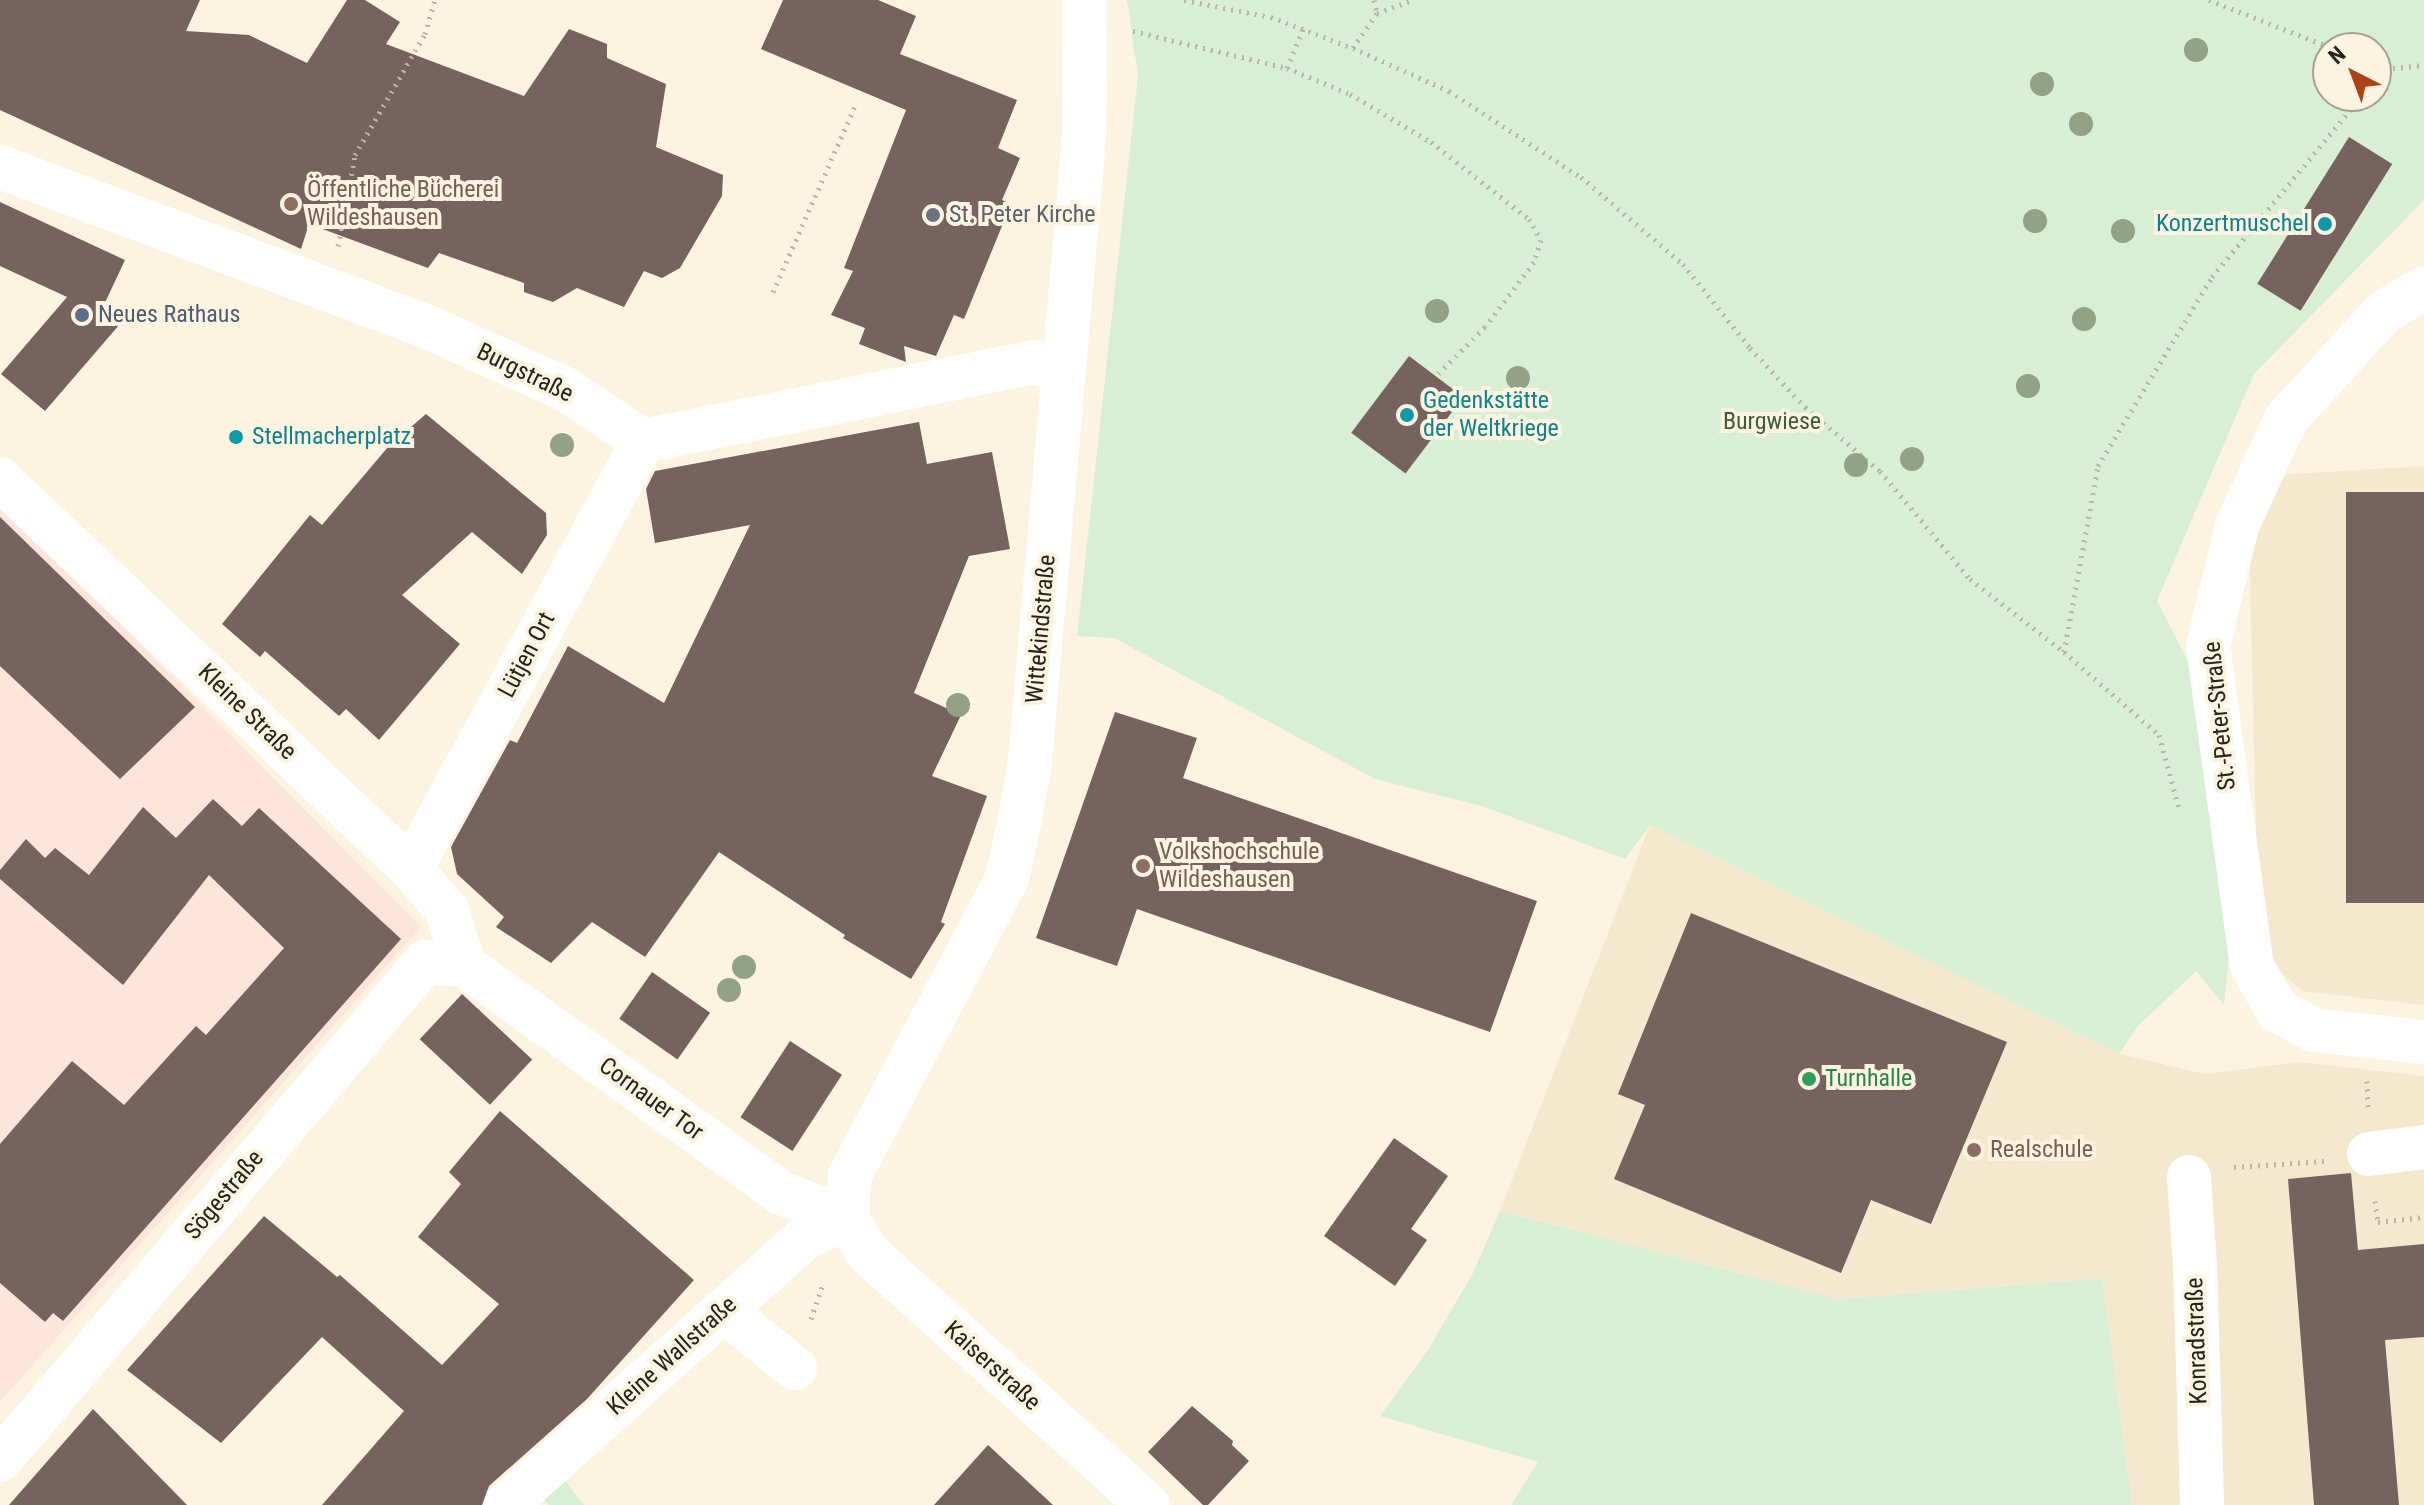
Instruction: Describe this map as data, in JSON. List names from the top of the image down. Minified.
{"streets":{"street":["Burgstraße","Wittekindstraße","Lütjen Ort","Kleine Straße","St.-Peter-Straße","Cornauer Tor","Sögestraße","Konradstraße","Kleine Wallstraße","Kaiserstraße"]},"crossings":[["Burgstraße","Lütjen Ort"],["Wittekindstraße","Cornauer Tor"],["Wittekindstraße","Kleine Wallstraße"],["Wittekindstraße","Kaiserstraße"],["Lütjen Ort","Kleine Straße"],["Kleine Straße","Cornauer Tor"],["Kleine Straße","Sögestraße"],["Cornauer Tor","Sögestraße"],["Cornauer Tor","Kleine Wallstraße"],["Cornauer Tor","Kaiserstraße"],["Kleine Wallstraße","Kaiserstraße"]],"parks":["Burgwiese"],"places":["Öffentliche Bücherei Wildeshausen","St. Peter Kirche","Konzertmuschel","Neues Rathaus","Gedenkstätte der Weltkriege","Stellmacherplatz","Volkshochschule Wildeshausen","Turnhalle","Realschule"],"north":"top left"}
